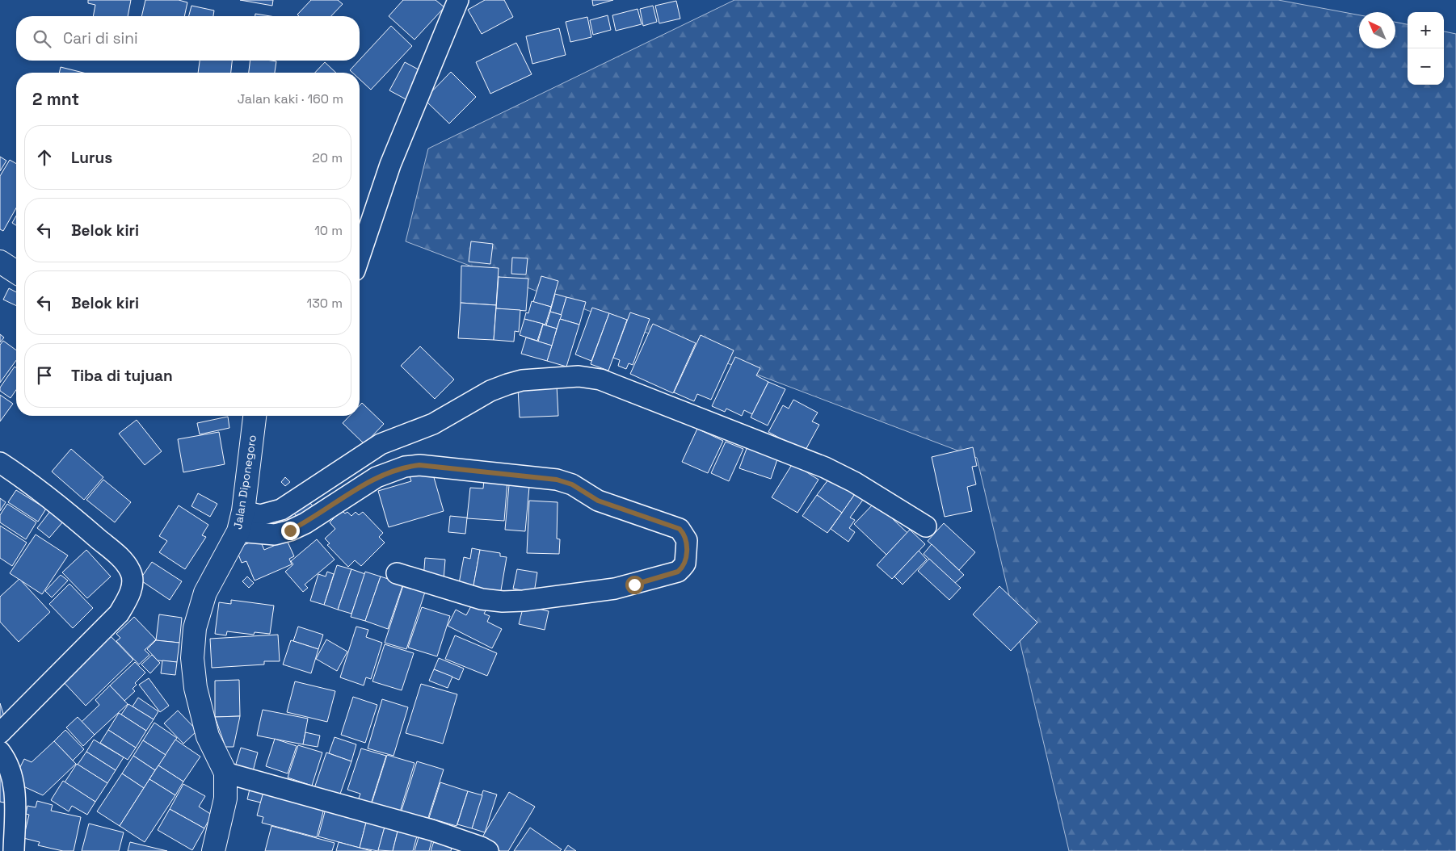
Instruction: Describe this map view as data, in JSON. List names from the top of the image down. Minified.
{"streets":{"highway":["Jalan Diponegoro"]},"north":"top left","page":{"map_buttons":["+","−"],"search":"Cari di sini","heading":["2 mnt","Jalan kaki · 160 m"],"list":[["Lurus","20 m"],["Belok kiri","10 m"],["Belok kiri","130 m"],"Tiba di tujuan"]}}
